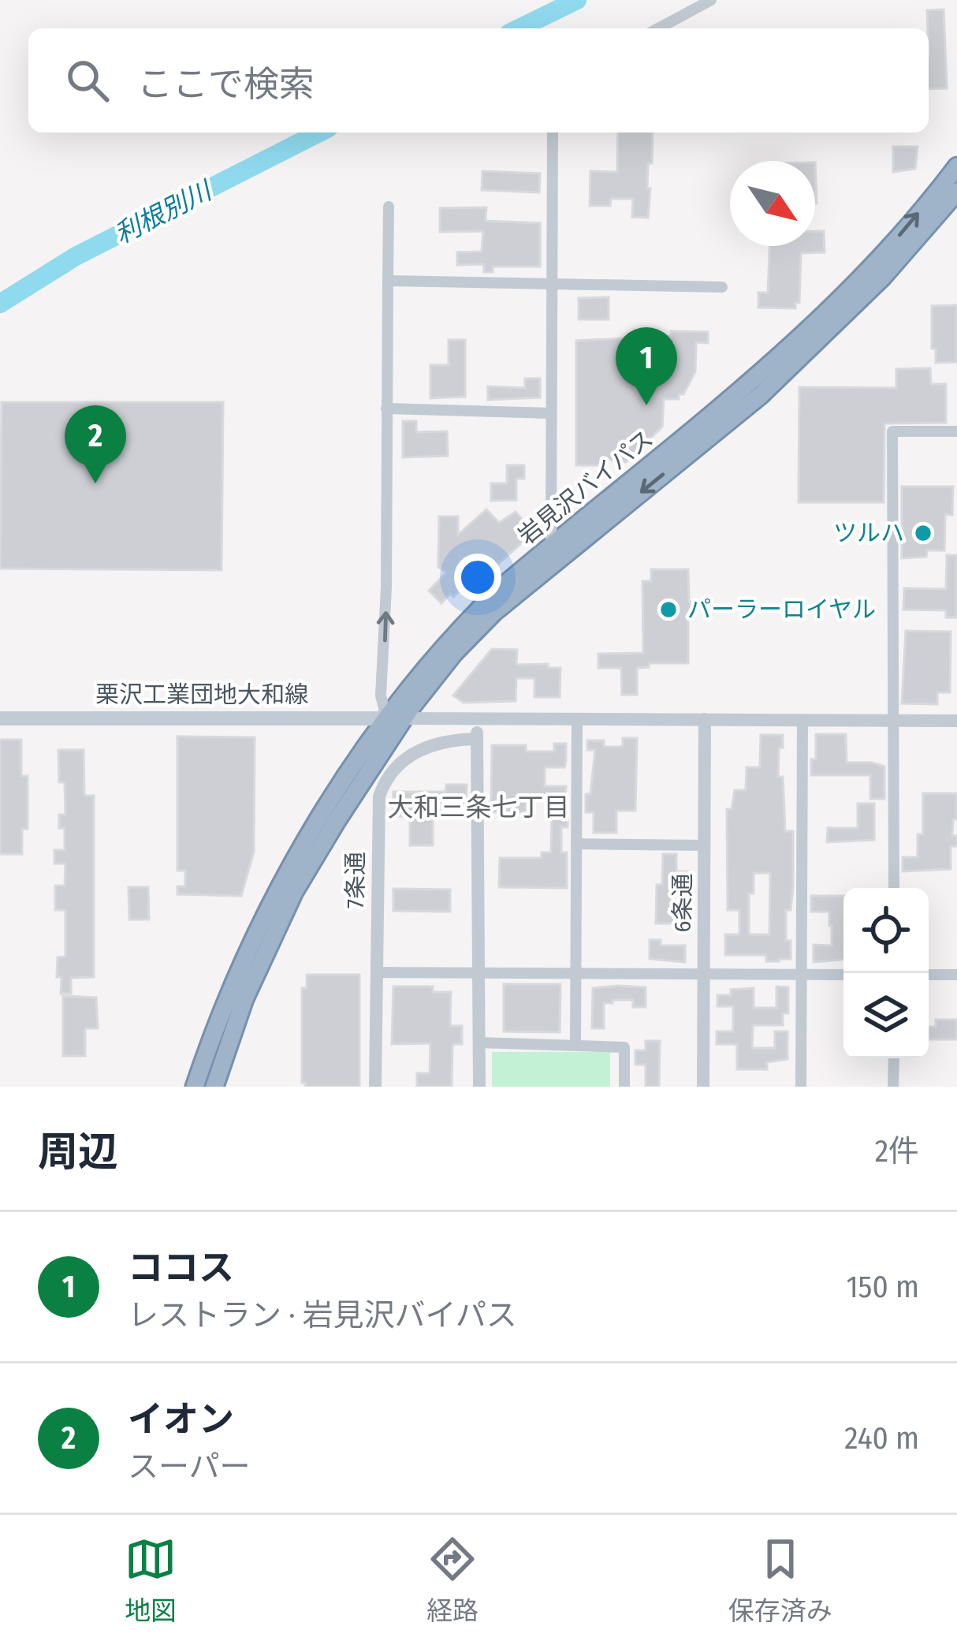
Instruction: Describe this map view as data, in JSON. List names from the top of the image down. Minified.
{"streets":{"highway":["岩見沢バイパス"],"main road":["栗沢工業団地大和線"],"street":["7条通","6条通"]},"crossings":[["岩見沢バイパス","栗沢工業団地大和線"]],"districts":["大和三条七丁目"],"water":["利根別川"],"places":["ツルハ","パーラーロイヤル"],"north":"bottom right","page":{"search":"ここで検索","pins":["1","2"],"heading":["周辺","2件"],"list":[{"mark":"1","name":"ココス","note":"レストラン · 岩見沢バイパス","value":"150 m"},{"mark":"2","name":"イオン","note":"スーパー","value":"240 m"}],"nav":["地図","経路","保存済み"]}}
